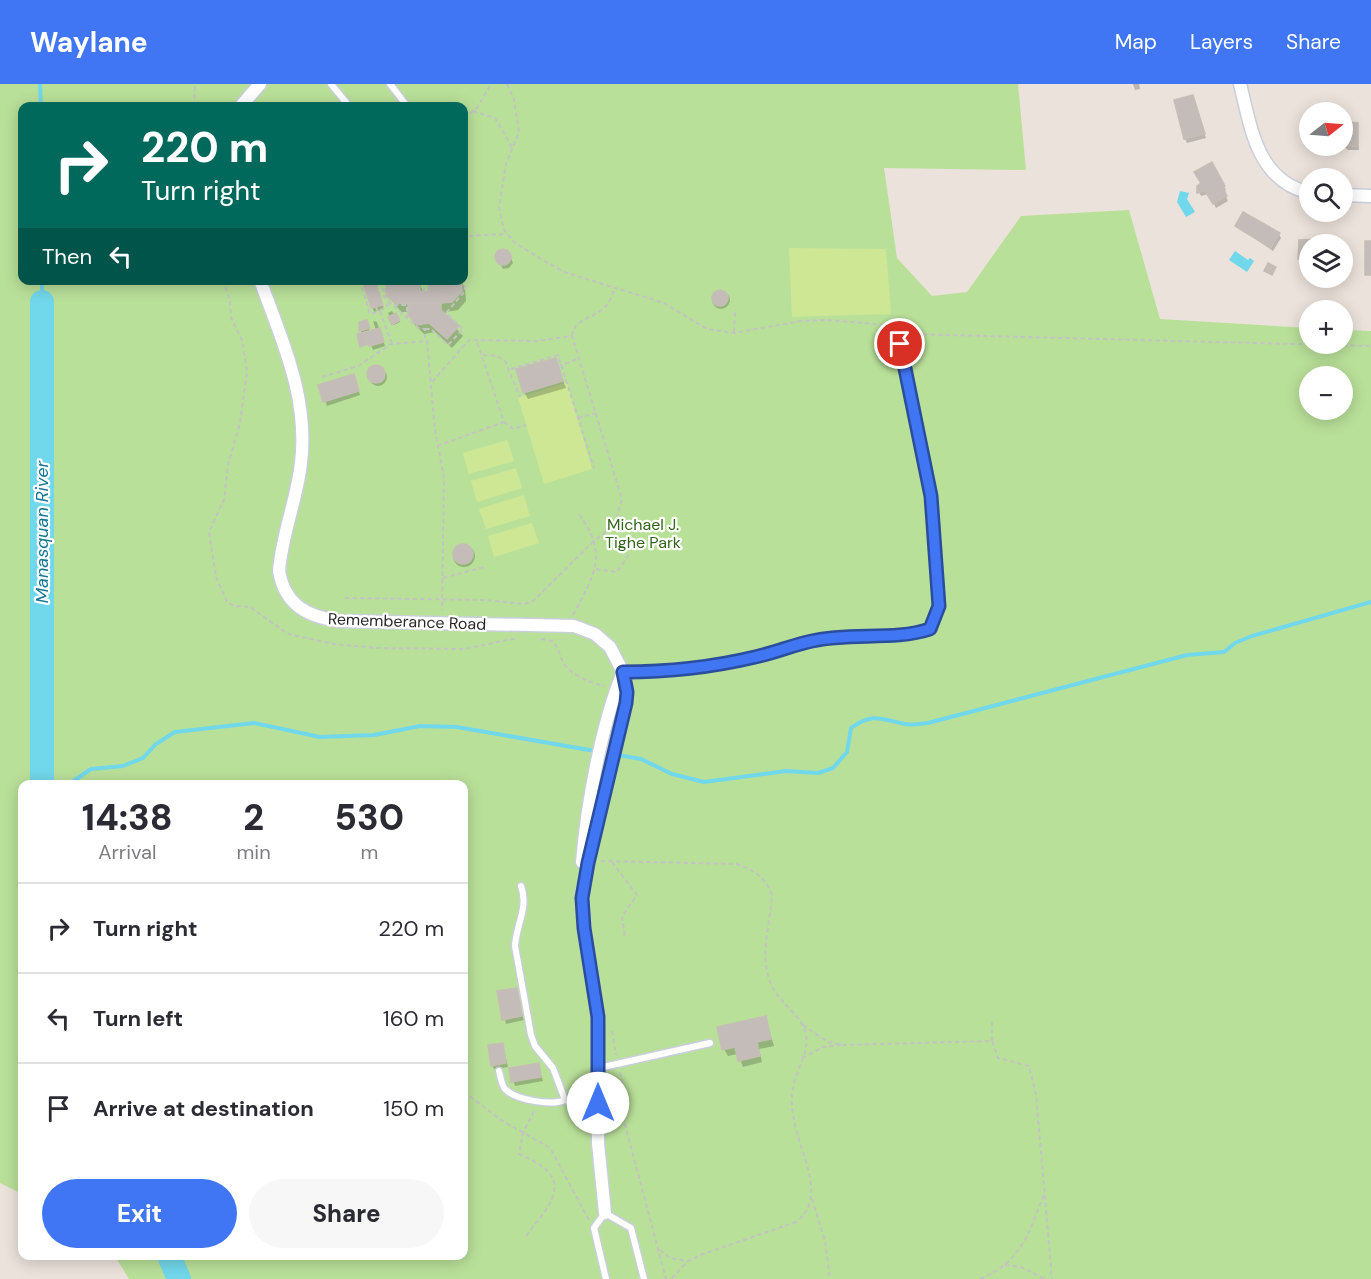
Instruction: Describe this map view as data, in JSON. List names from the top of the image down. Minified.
{"streets":{"street":["Rememberance Road"]},"water":["Manasquan River"],"parks":["Michael J. Tighe Park"],"north":"right","page":{"header":"Waylane","nav":["Map","Layers","Share"],"map_buttons":["+","−"],"turn":["220 m","Turn right"],"then":"Then","eta":["14:38","Arrival","2","min","530","m"],"list":[{"name":"Turn right","value":"220 m"},{"name":"Turn left","value":"160 m"},{"name":"Arrive at destination","value":"150 m"}],"buttons":["Exit","Share"]}}
